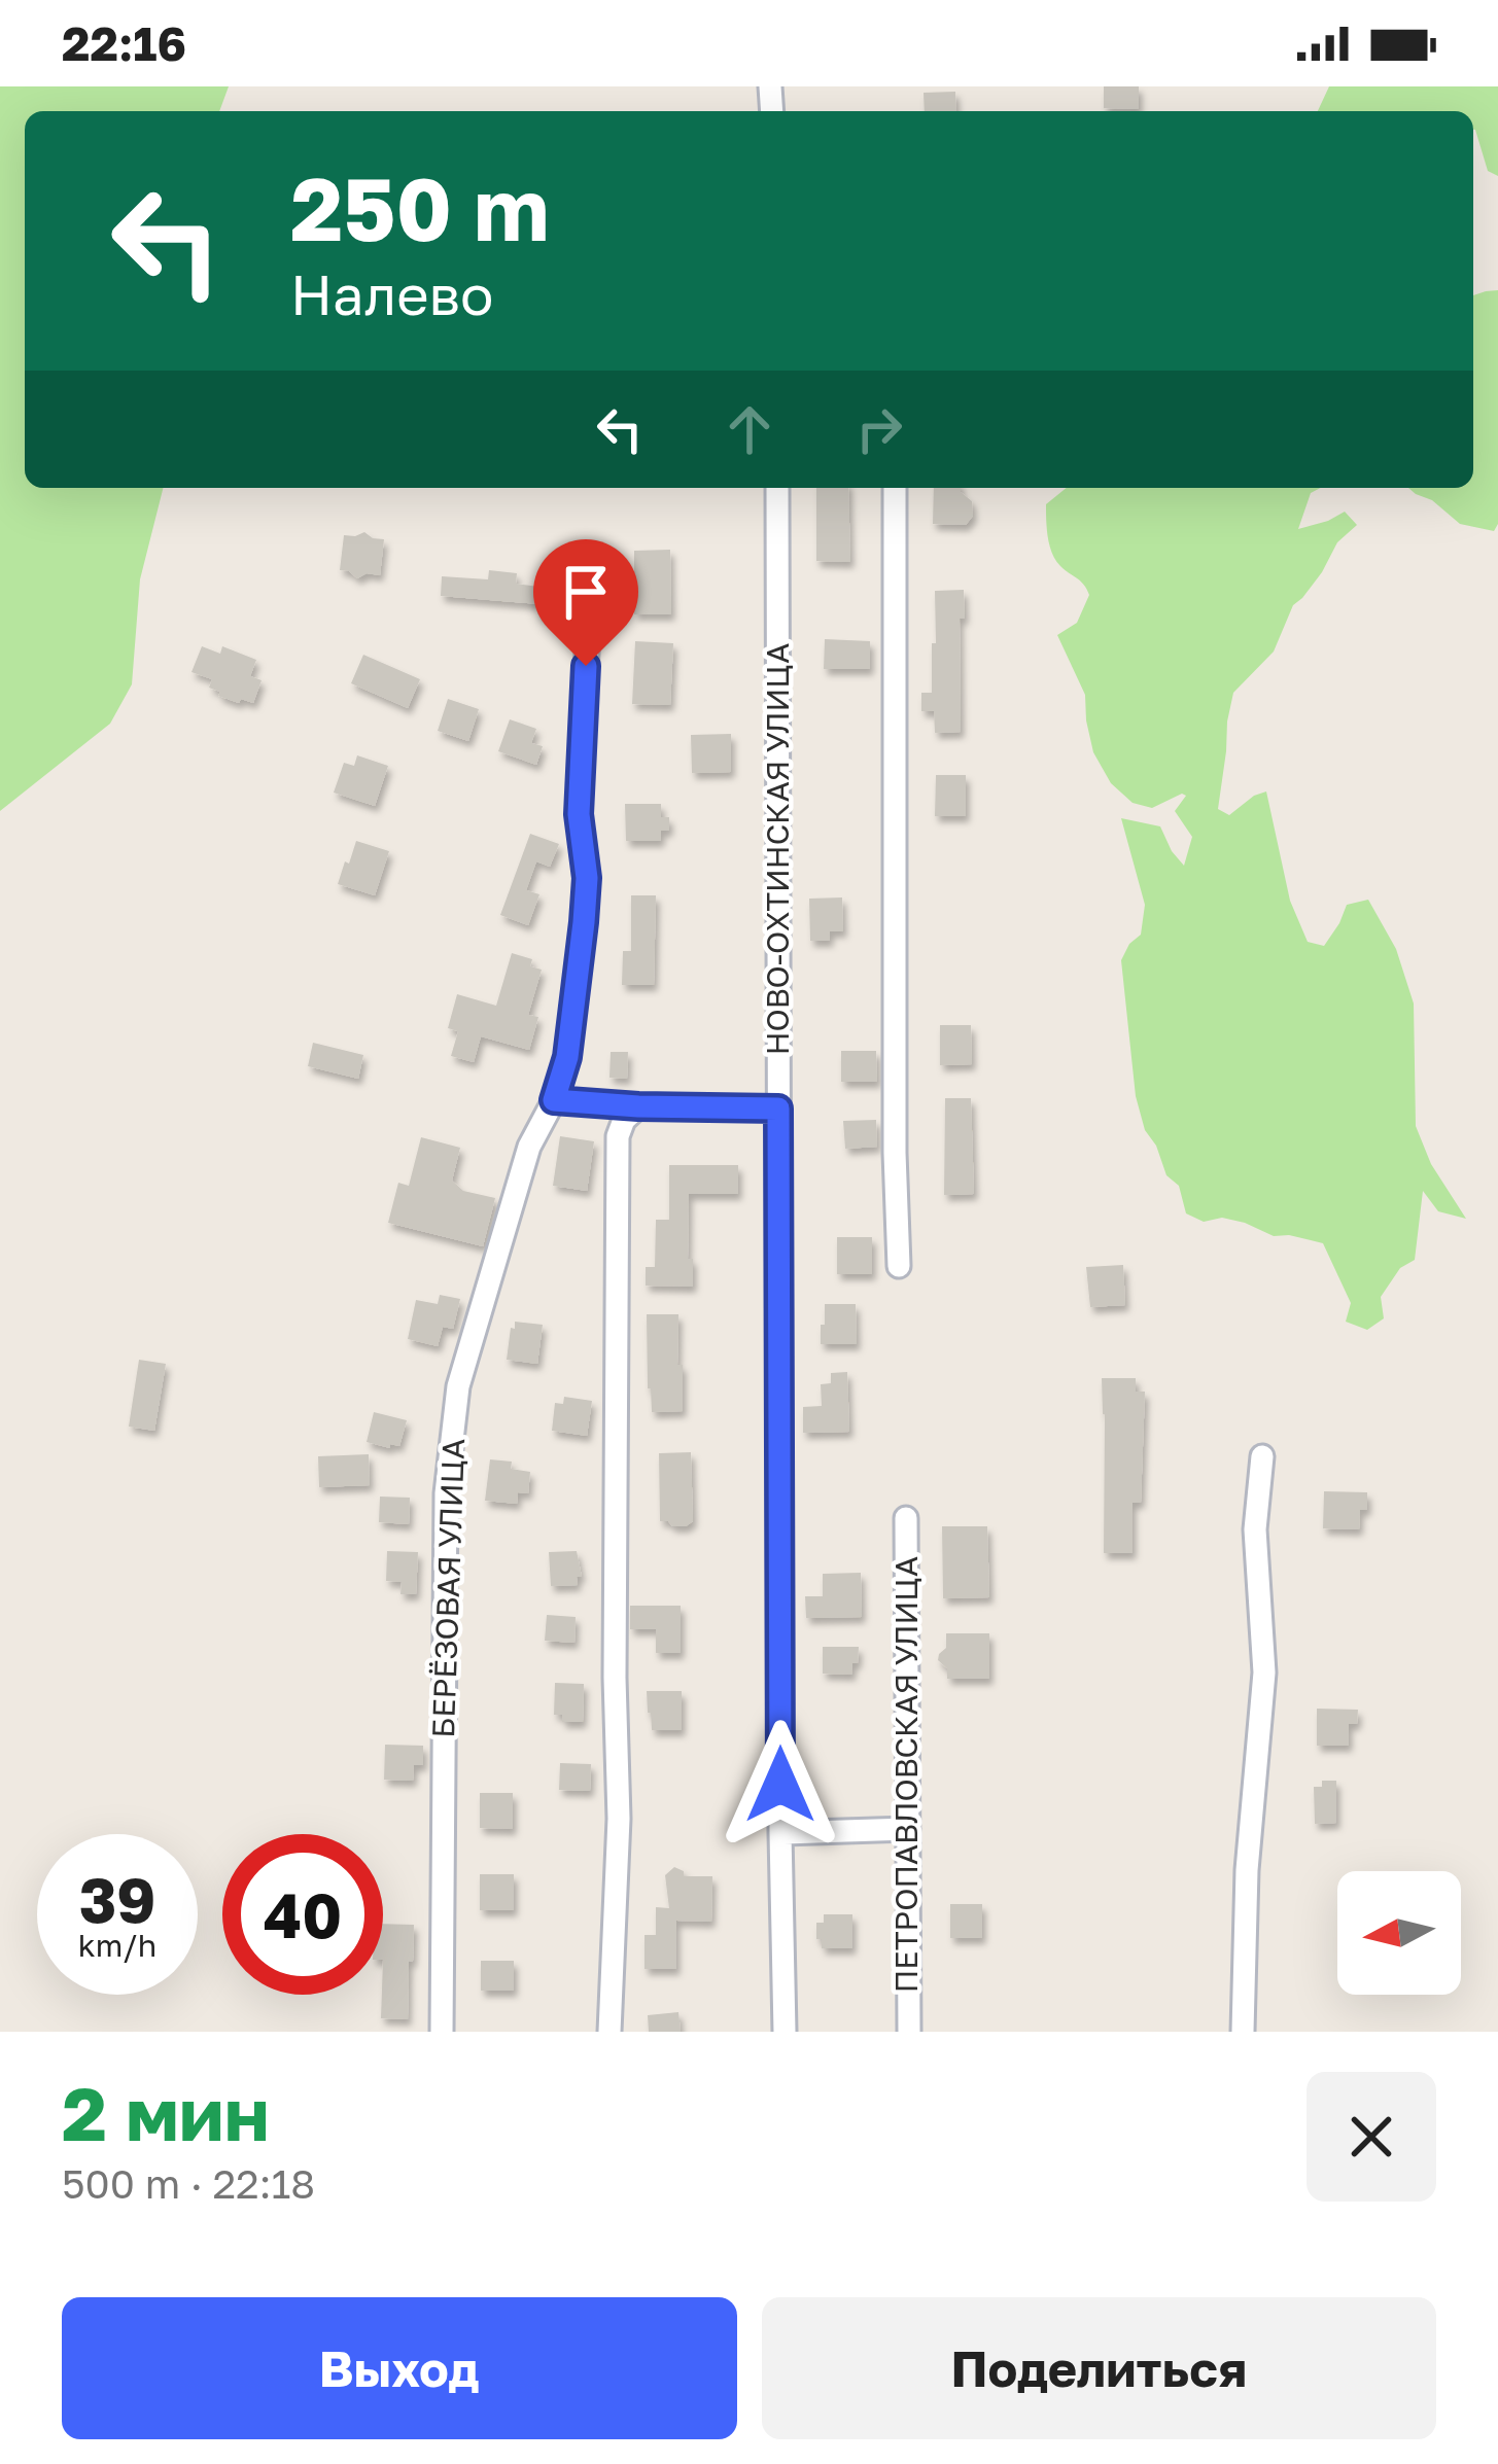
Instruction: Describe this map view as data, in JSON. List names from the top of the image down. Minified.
{"streets":{"street":["НОВО-ОХТИНСКАЯ УЛИЦА","БЕРЁЗОВАЯ УЛИЦА","ПЕТРОПАВЛОВСКАЯ УЛИЦА"]},"north":"left","page":{"status":"22:16","turn":["250 m","Налево"],"speed":"39 km/h","limit":"40","heading":["2 мин","500 m · 22:18"],"buttons":["Выход","Поделиться"]}}
